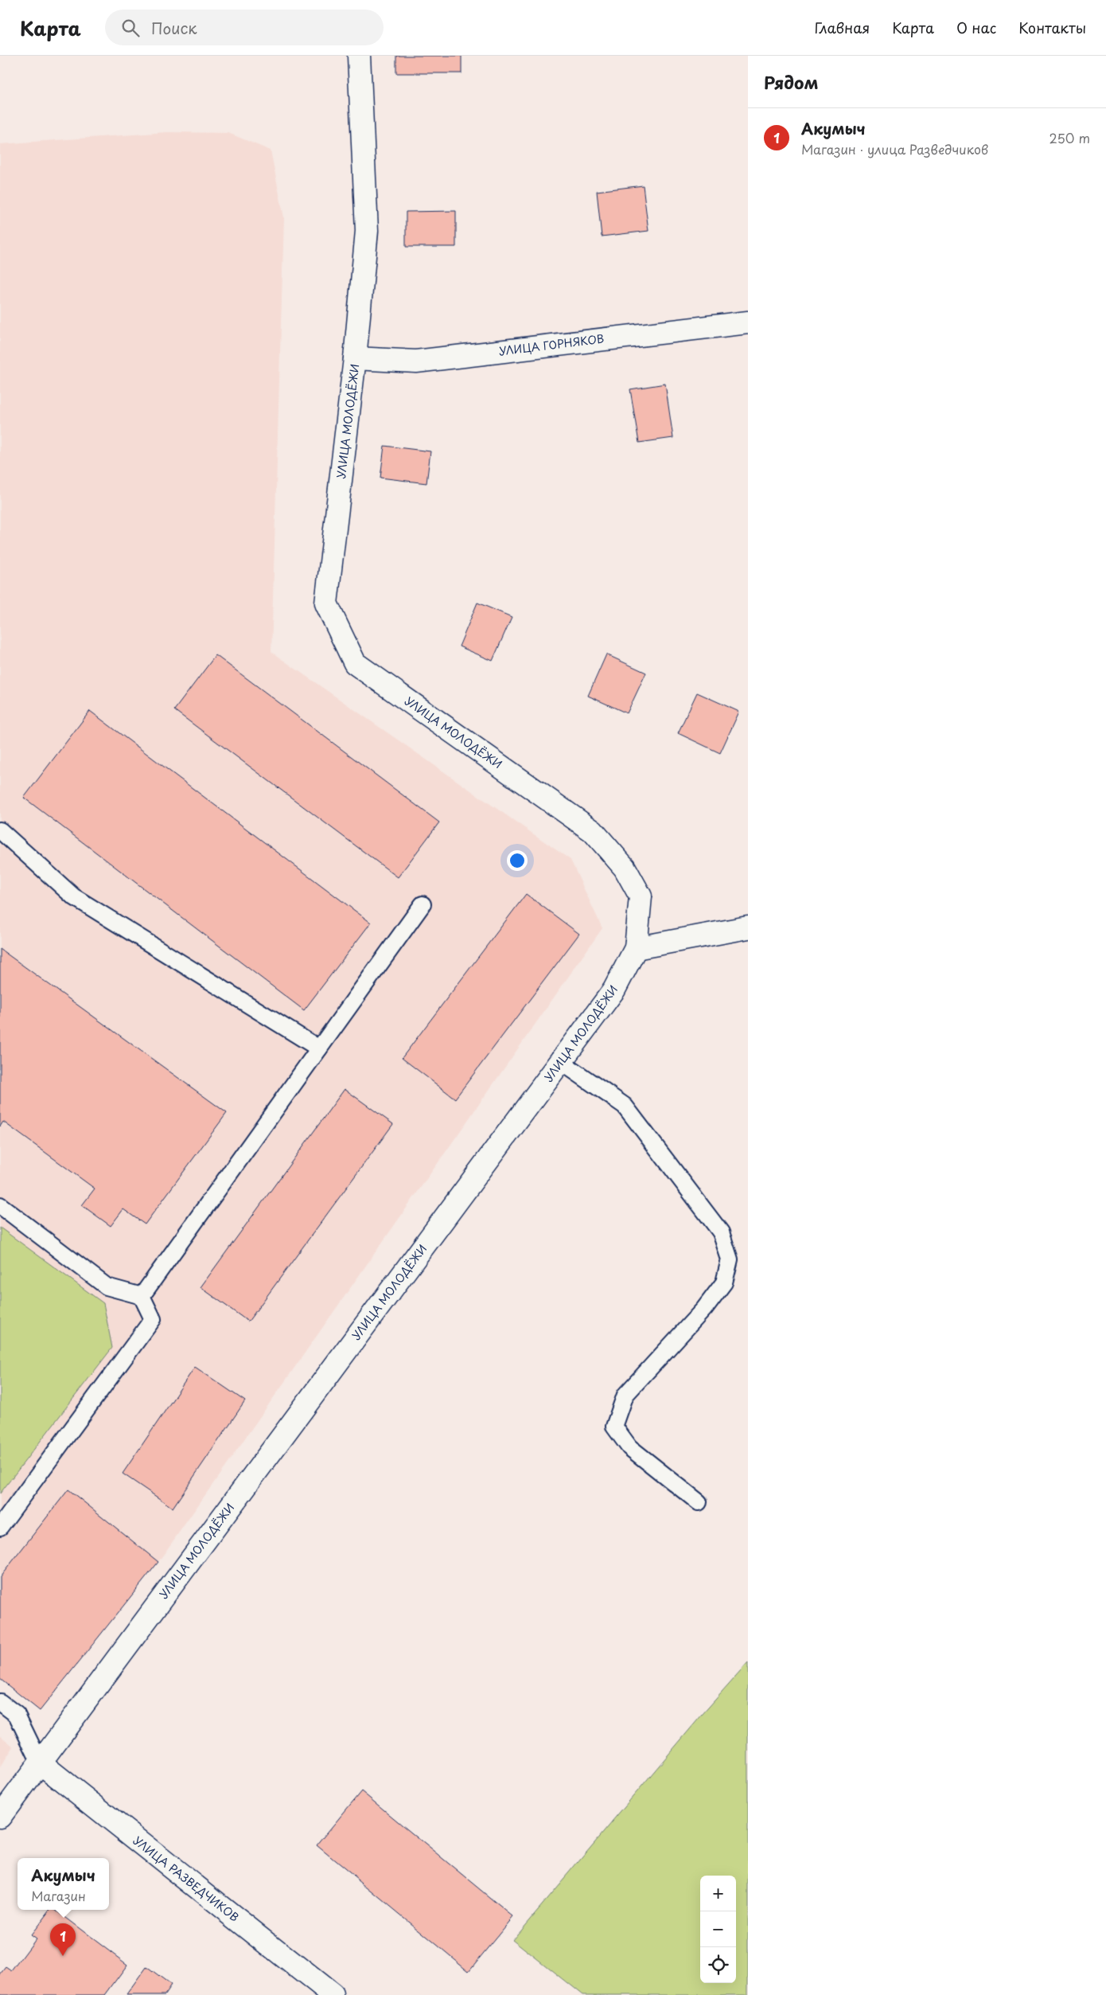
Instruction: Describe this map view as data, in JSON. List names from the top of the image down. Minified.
{"streets":{"main road":["УЛИЦА ГОРНЯКОВ","УЛИЦА МОЛОДЁЖИ","УЛИЦА РАЗВЕДЧИКОВ"]},"crossings":[["УЛИЦА ГОРНЯКОВ","УЛИЦА МОЛОДЁЖИ"],["УЛИЦА МОЛОДЁЖИ","УЛИЦА РАЗВЕДЧИКОВ"]],"page":{"header":"Карта","search":"Поиск","nav":["Главная","Карта","О нас","Контакты"],"heading":"Рядом","list":[{"mark":"1","name":"Акумыч","note":"Магазин · улица Разведчиков","value":"250 m"}],"popup":["Акумыч","Магазин"],"map_buttons":["+","−"],"pins":"1"}}
